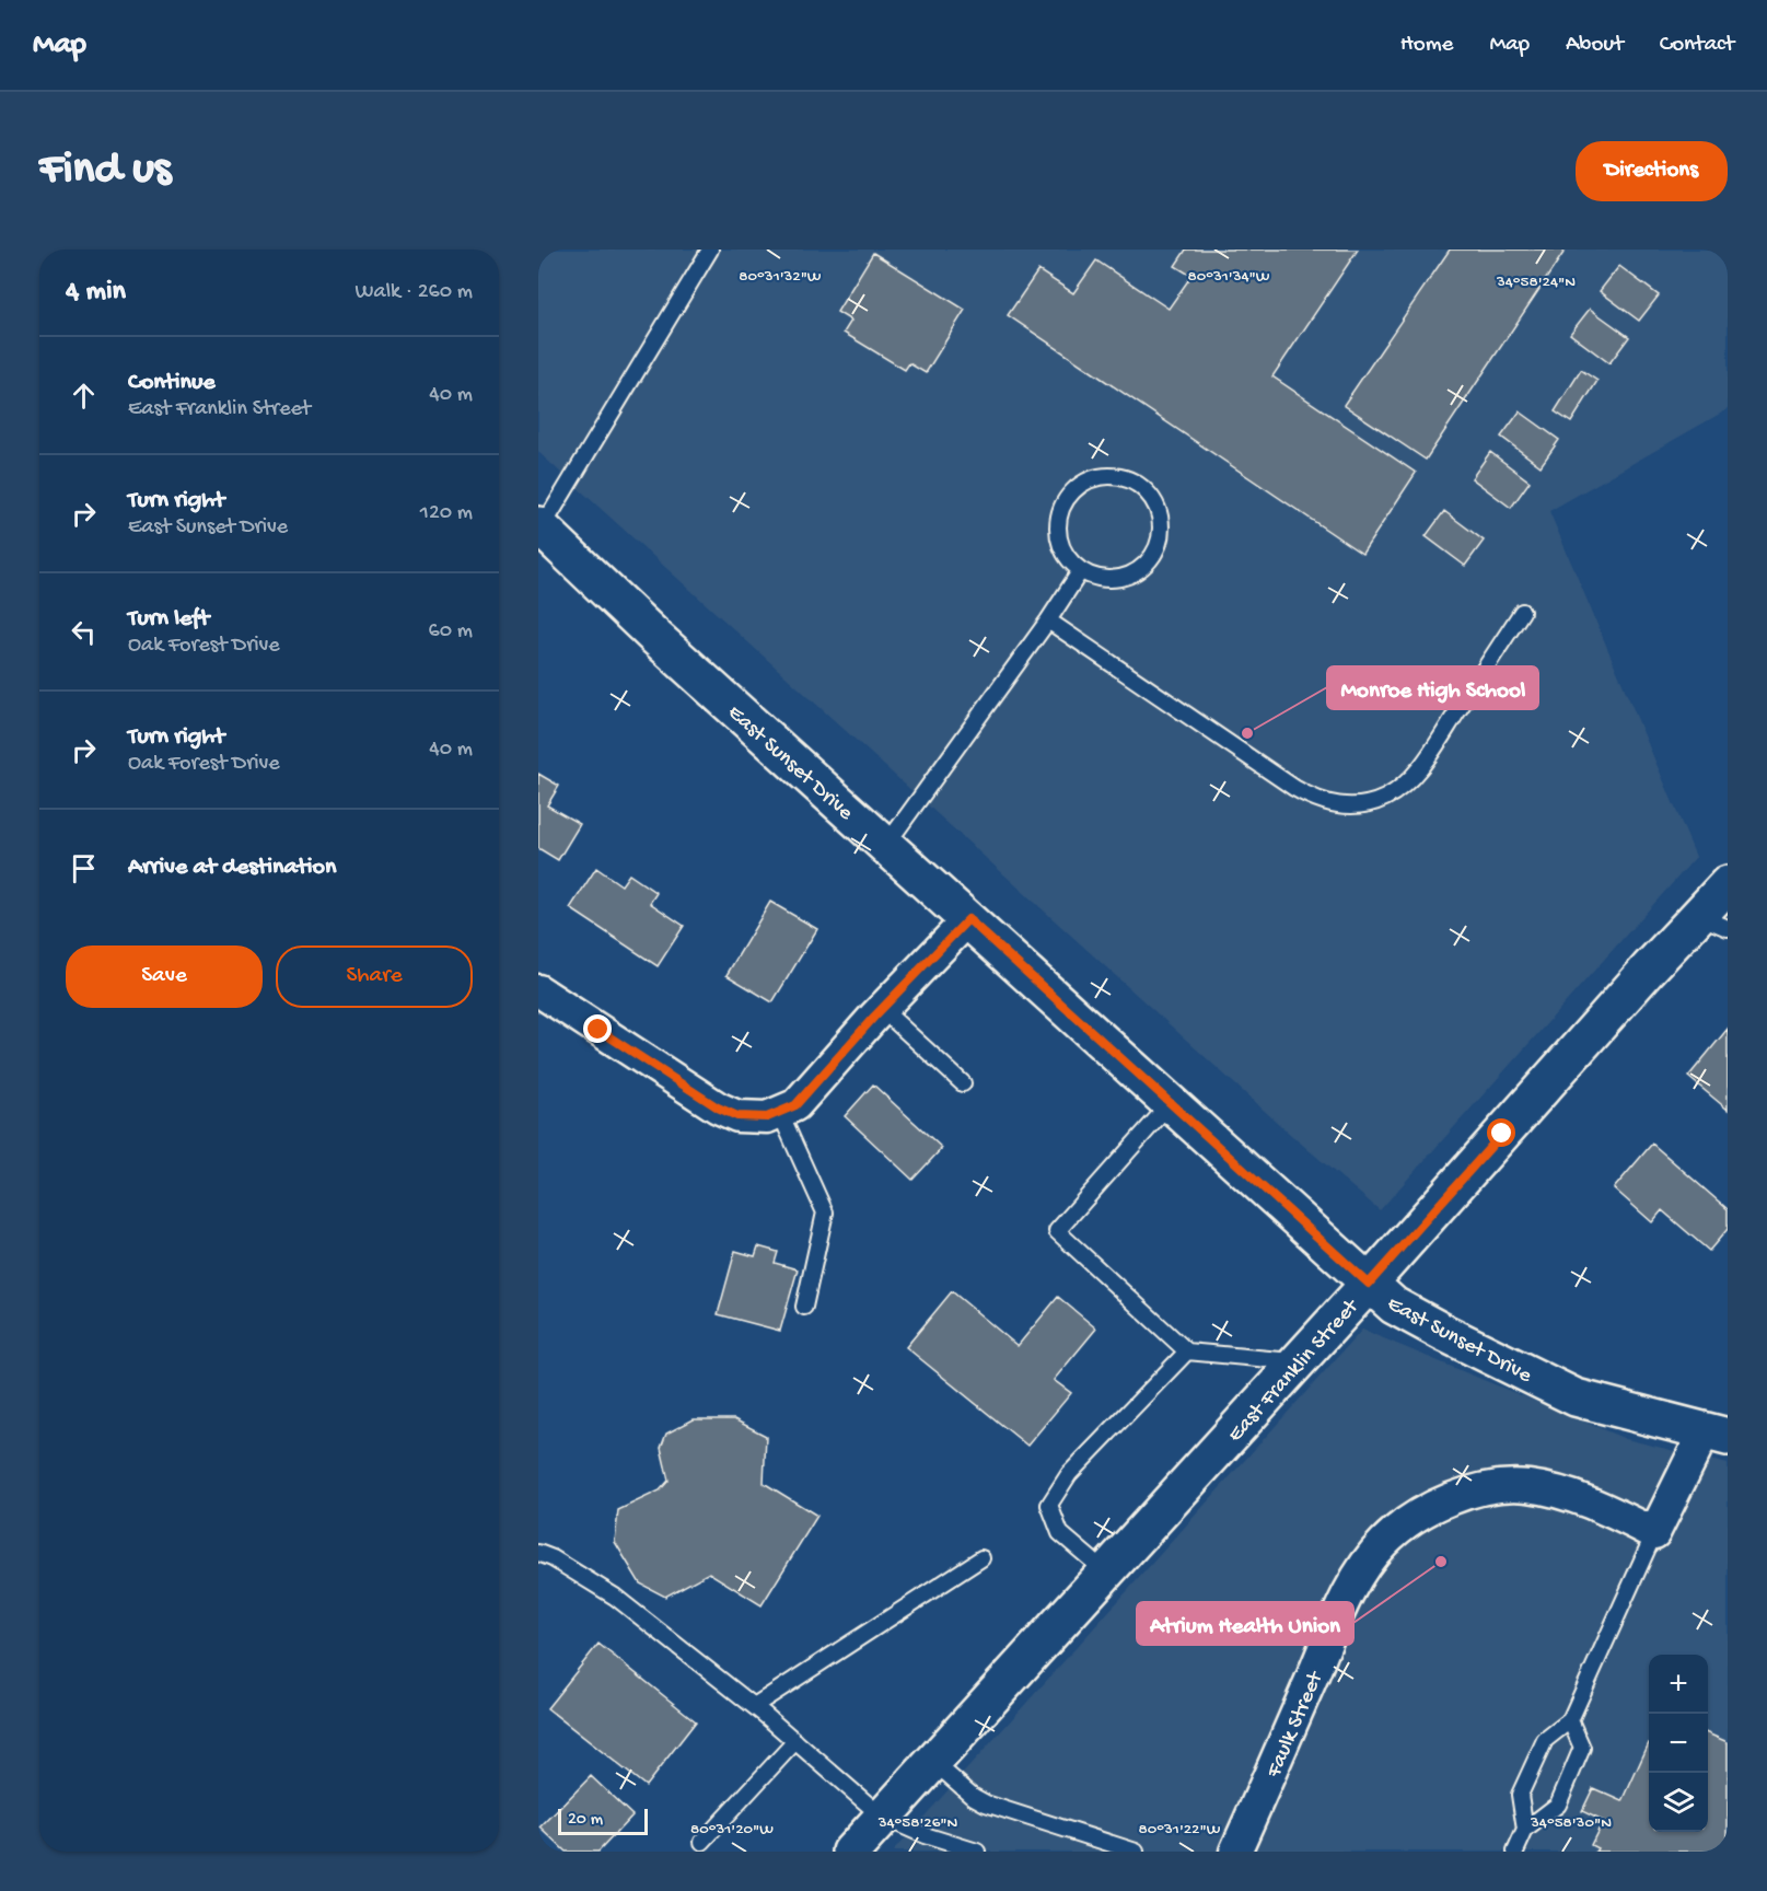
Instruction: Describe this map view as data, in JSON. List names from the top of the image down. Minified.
{"streets":{"street":["East Sunset Drive","East Franklin Street","Faulk Street"]},"crossings":[["East Sunset Drive","East Franklin Street"]],"places":["Monroe High School","Atrium Health Union"],"scale_bar":"20 m","page":{"header":"Map","nav":["Home","Map","About","Contact"],"buttons":["Directions",["Save","Share"]],"title":"Find us","heading":["4 min","Walk · 260 m"],"list":[["Continue","East Franklin Street","40 m"],["Turn right","East Sunset Drive","120 m"],["Turn left","Oak Forest Drive","60 m"],["Turn right","Oak Forest Drive","40 m"],"Arrive at destination"],"map_buttons":["+","−"],"scale":"20 m"},"coordinates":["80°31'32\"W","80°31'34\"W","34°58'24\"N","34°58'26\"N","34°58'30\"N","80°31'20\"W","80°31'22\"W"]}
